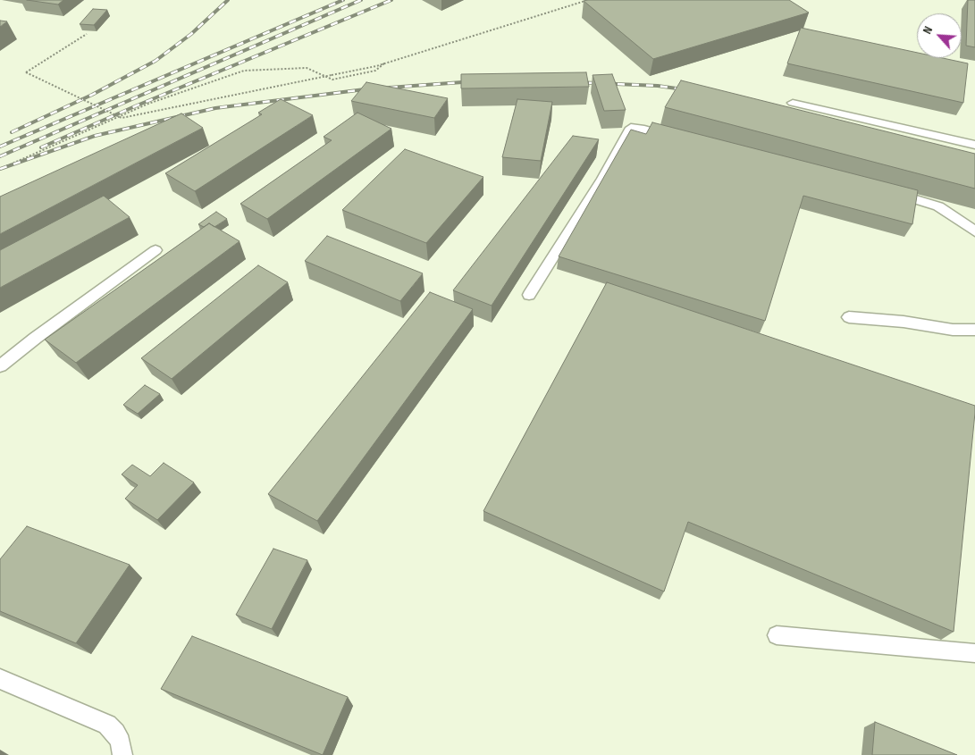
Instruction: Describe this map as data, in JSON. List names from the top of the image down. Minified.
{"north":"top left"}
